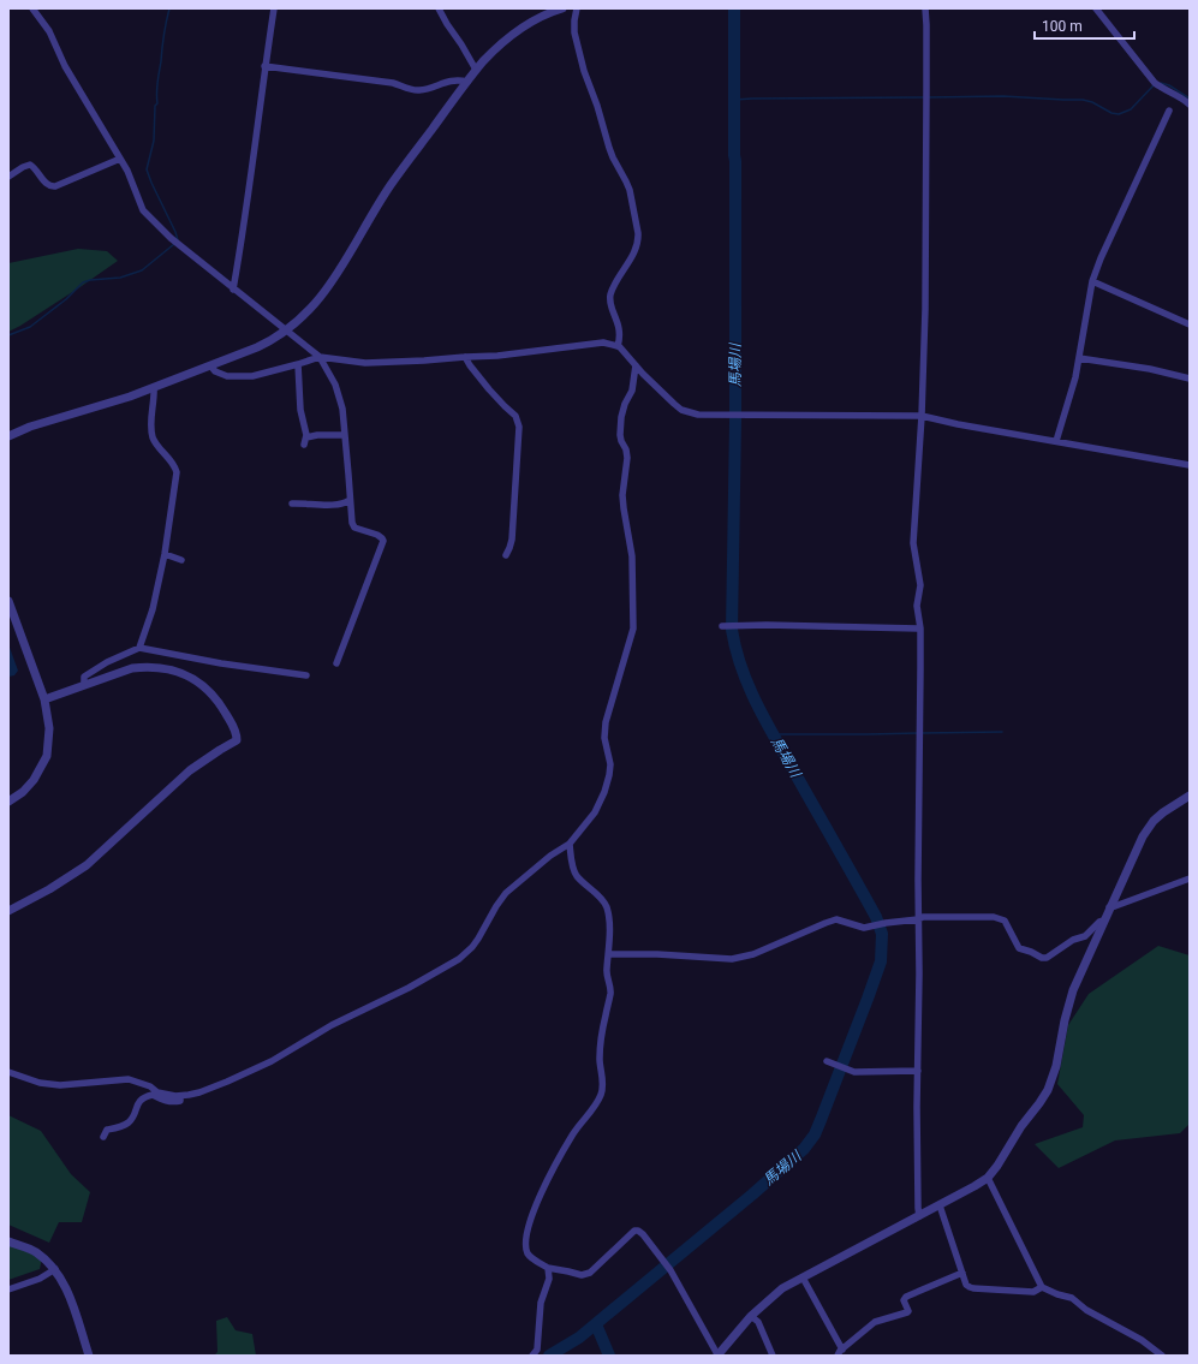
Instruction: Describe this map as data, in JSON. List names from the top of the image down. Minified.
{"water":["馬場川"],"scale_bar":"100 m"}
